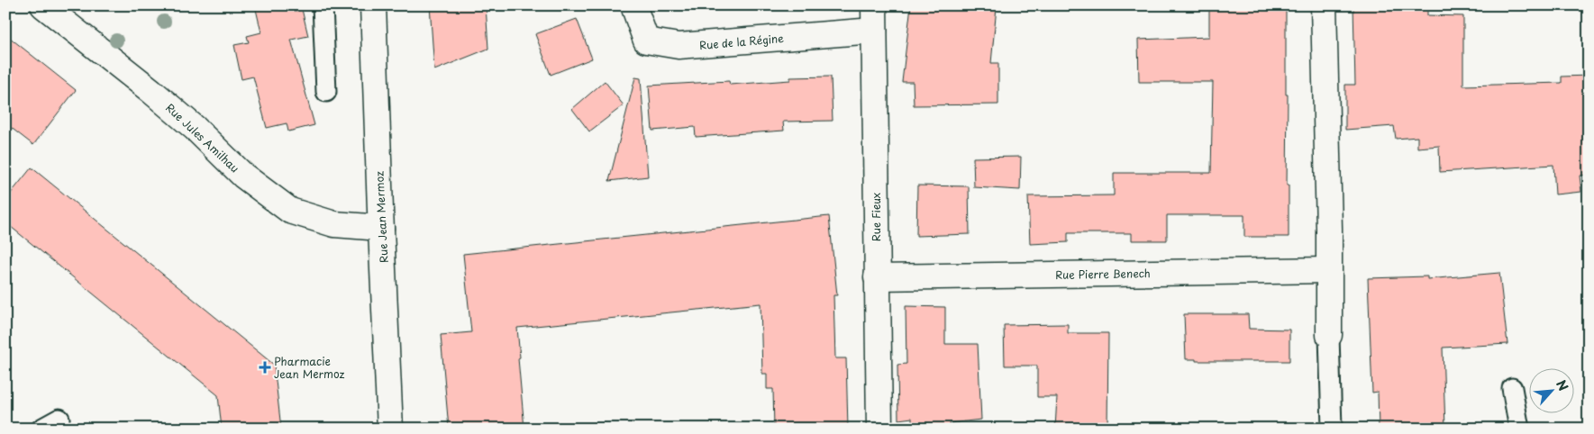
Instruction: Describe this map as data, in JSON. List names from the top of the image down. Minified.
{"streets":{"street":["Rue de la Régine","Rue Jules Amilhau","Rue Jean Mermoz","Rue Fieux","Rue Pierre Benech"]},"crossings":[["Rue de la Régine","Rue Fieux"],["Rue Jules Amilhau","Rue Jean Mermoz"],["Rue Fieux","Rue Pierre Benech"]],"places":{"health":["Pharmacie Jean Mermoz"]},"north":"top right"}
